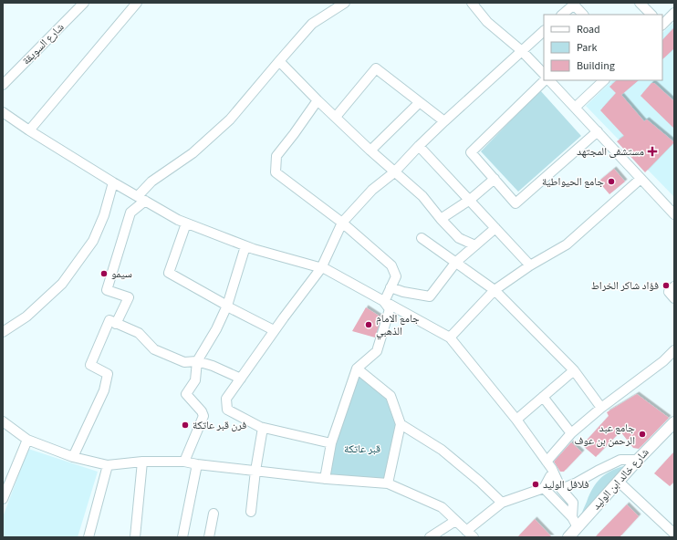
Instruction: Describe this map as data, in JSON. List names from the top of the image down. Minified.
{"streets":{"main road":["شارع خالد ابن الوليد"],"street":["شارع السويقة"]},"parks":["قبر عاتكة"],"places":{"health":["مستشفى المجتهد"],"other":["جامع الحيواطية","سيمو","فؤاد شاكر الخراط","جامع الامام الذهبي","فرن قبر عاتكة","جامع عبد الرحمن بن عوف","فلافل الوليد"]},"legend":["Road","Park","Building"]}
